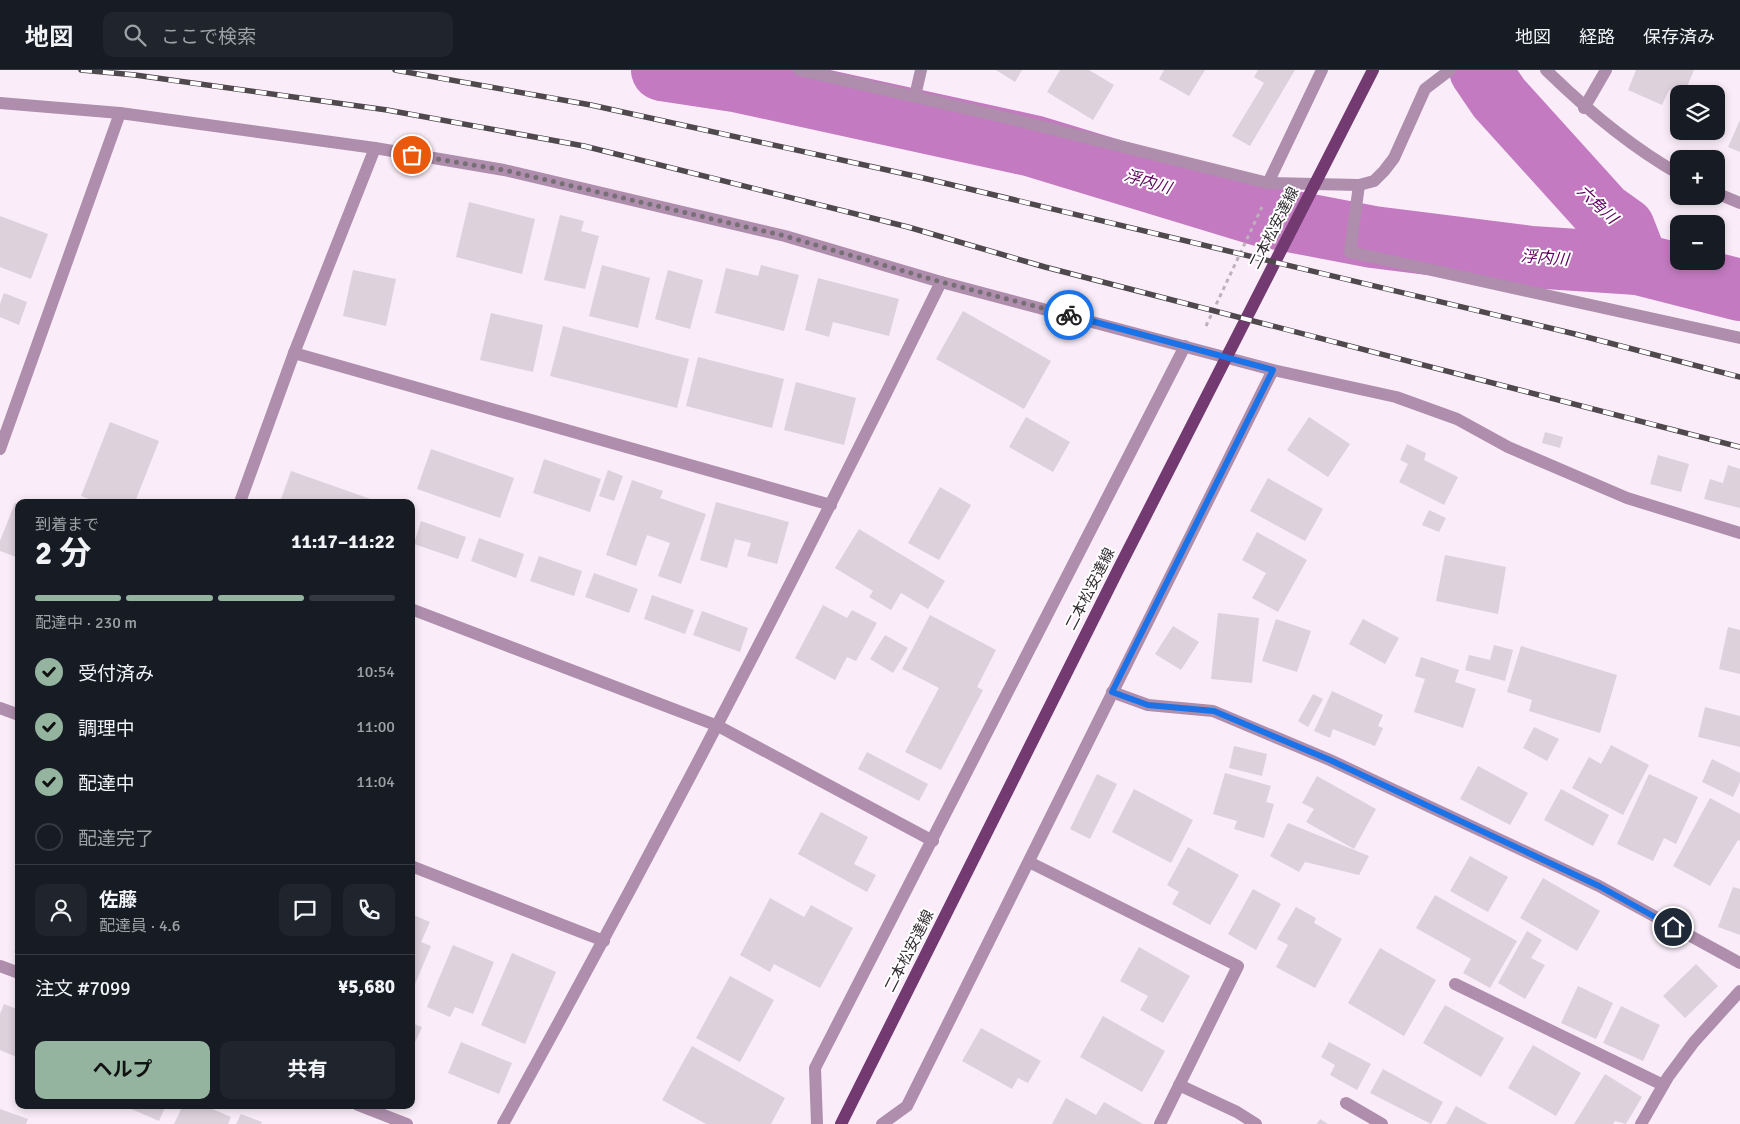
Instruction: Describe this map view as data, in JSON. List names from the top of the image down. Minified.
{"streets":{"main road":["二本松安達線"]},"water":["浮内川","六角川"],"page":{"header":"地図","search":"ここで検索","nav":["地図","経路","保存済み"],"map_buttons":["+","−"],"heading":["2 分","到着まで","11:17–11:22"],"panel":["佐藤","配達員 · 4.6","注文 #7099","¥5,680"],"bar":"配達中 · 230 m","list":[["受付済み","10:54"],["調理中","11:00"],["配達中","11:04"],"配達完了"],"buttons":["ヘルプ","共有"]}}
